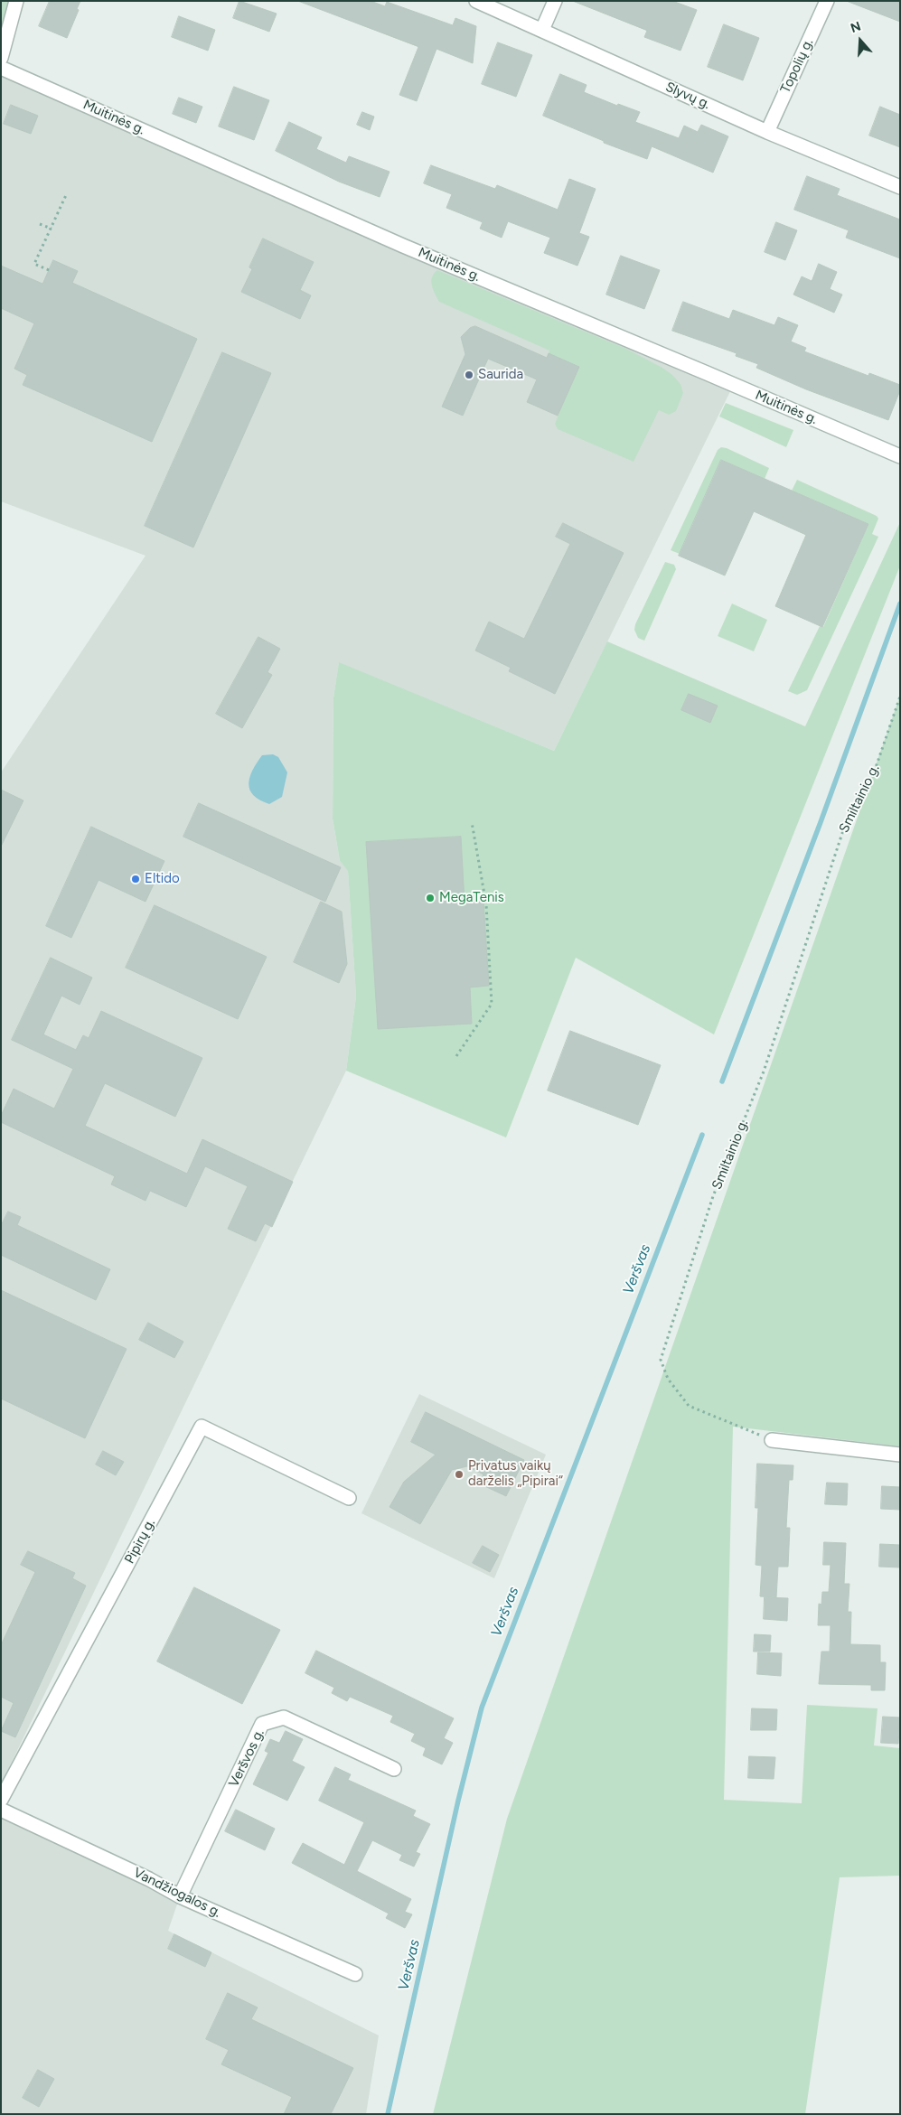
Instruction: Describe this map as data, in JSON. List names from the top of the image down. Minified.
{"streets":{"street":["Topolių g.","Slyvų g.","Muitinės g.","Pipirų g.","Veršvos g.","Vandžiogalos g."],"path":["Smiltainio g."]},"crossings":[["Topolių g.","Slyvų g."],["Veršvos g.","Vandžiogalos g."]],"water":["Veršvas"],"places":["Saurida","Eltido","MegaTenis","Privatus vaikų darželis „Pipirai“"],"north":"top"}
